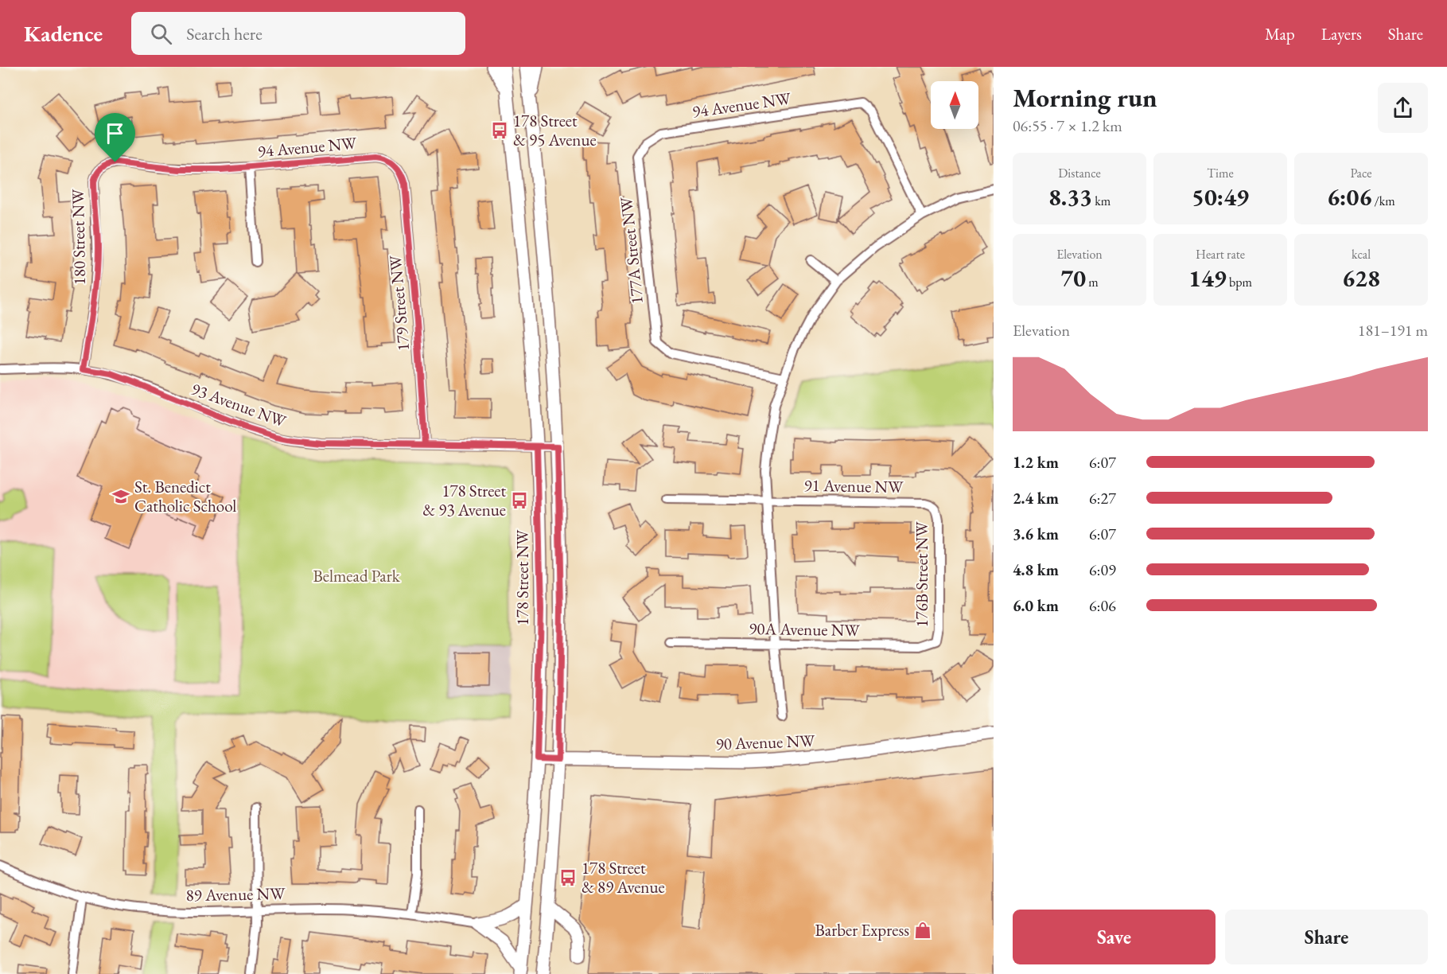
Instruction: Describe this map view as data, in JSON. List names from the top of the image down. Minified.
{"streets":{"main road":["178 Street NW","90 Avenue NW"],"street":["94 Avenue NW","180 Street NW","177A Street NW","179 Street NW","93 Avenue NW","91 Avenue NW","176B Street NW","90A Avenue NW","89 Avenue NW"]},"crossings":[["94 Avenue NW","180 Street NW"],["94 Avenue NW","177A Street NW"],["94 Avenue NW","179 Street NW"],["180 Street NW","93 Avenue NW"],["179 Street NW","93 Avenue NW"],["93 Avenue NW","178 Street NW"],["91 Avenue NW","176B Street NW"],["176B Street NW","90A Avenue NW"],["178 Street NW","90 Avenue NW"]],"parks":["Belmead Park"],"places":{"bus stop":["178 Street & 95 Avenue","178 Street & 93 Avenue","178 Street & 89 Avenue"],"school or university":["St. Benedict Catholic School"],"shop":["Barber Express"]},"north":"top","page":{"header":"Kadence","search":"Search here","nav":["Map","Layers","Share"],"heading":["Morning run","06:55 · 7 × 1.2 km"],"stats":[["Distance","8.33 km"],["Time","50:49"],["Pace","6:06 /km"],["Elevation","70 m"],["Heart rate","149 bpm"],["kcal","628"]],"chart":["Elevation","181–191 m"],"list":[{"name":"1.2 km","note":"6:07"},{"name":"2.4 km","note":"6:27"},{"name":"3.6 km","note":"6:07"},{"name":"4.8 km","note":"6:09"},{"name":"6.0 km","note":"6:06"}],"buttons":["Save","Share"]}}
